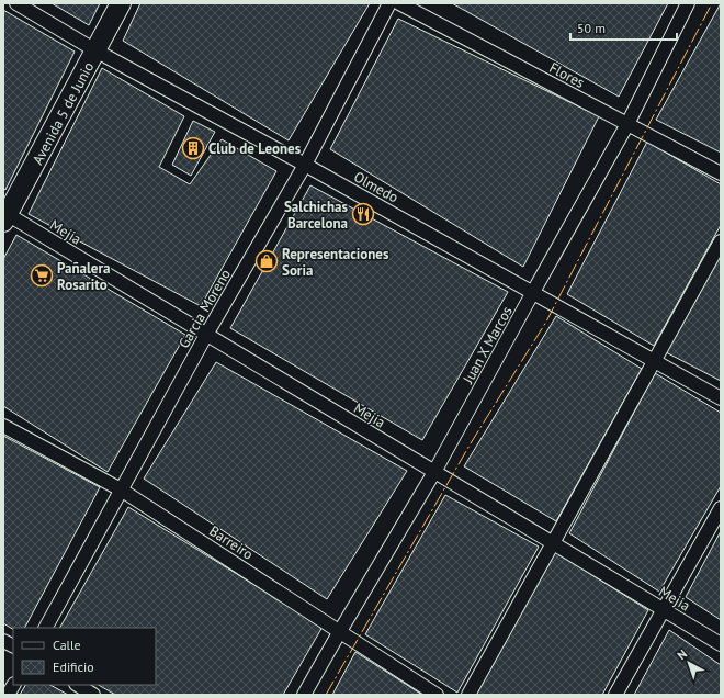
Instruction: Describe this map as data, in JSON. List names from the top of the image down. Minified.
{"streets":{"main road":["Avenida 5 de Junio"],"street":["Flores","Olmedo","Mejia","Garcia Moreno","Juan X Marcos","Barreiro"]},"crossings":[["Flores","Juan X Marcos"],["Avenida 5 de Junio","Olmedo"],["Avenida 5 de Junio","Mejia"],["Olmedo","Garcia Moreno"],["Olmedo","Juan X Marcos"],["Mejia","Garcia Moreno"],["Mejia","Juan X Marcos"],["Garcia Moreno","Barreiro"],["Juan X Marcos","Barreiro"]],"places":{"building":["Club de Leones"],"restaurant":["Salchichas Barcelona"],"shop":["Representaciones Soria"],"supermarket":["Pañalera Rosarito"]},"legend":["Calle","Edificio"],"scale_bar":"50 m","north":"top left"}
